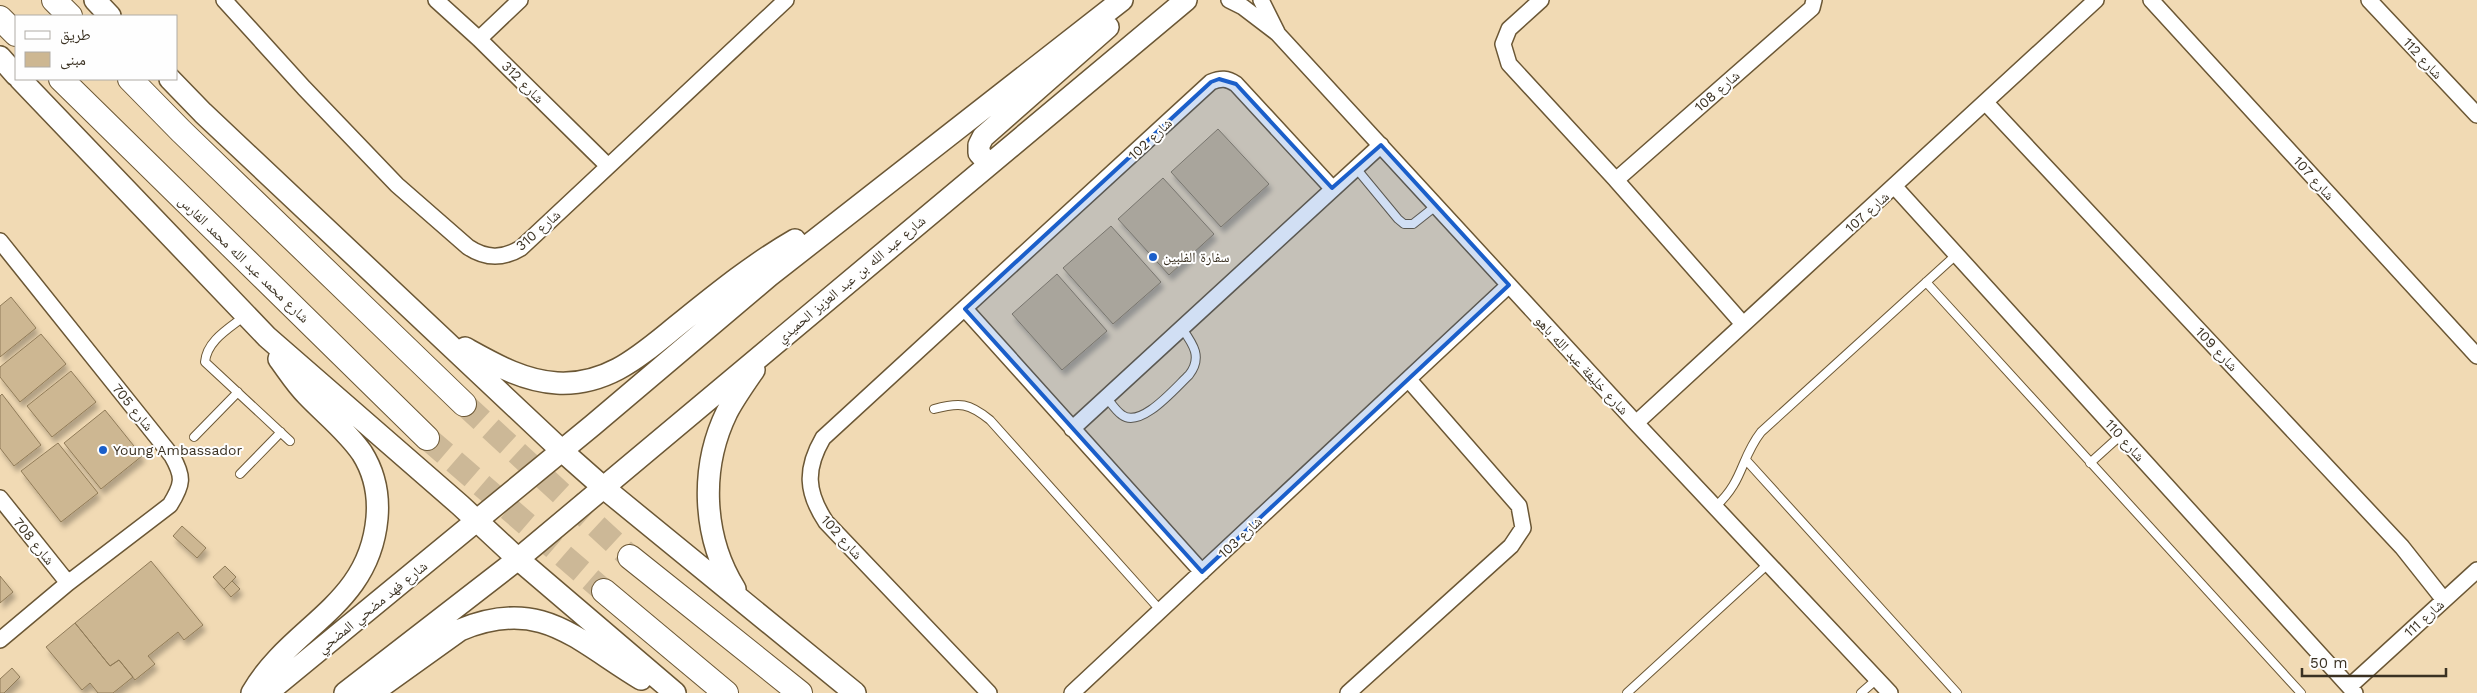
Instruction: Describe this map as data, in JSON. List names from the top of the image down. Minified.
{"streets":{"main road":["شارع محمد عبد الله محمد الفارس"],"street":["شارع 112","شارع 312","شارع 108","شارع 102","شارع 107","شارع 310","شارع عبد الله بن عبد العزيز الحميدي","شارع 109","شارع خليفة عبد الله باهو","شارع 705","شارع 110","شارع 103","شارع 708","شارع فهد مضحي المضحي","شارع 111"]},"crossings":[["شارع 312","شارع 310"],["شارع 107","شارع 109"],["شارع 107","شارع خليفة عبد الله باهو"],["شارع 107","شارع 110"],["شارع 109","شارع 111"],["شارع خليفة عبد الله باهو","شارع 103"],["شارع 705","شارع 708"],["شارع 110","شارع 111"]],"places":["سفارة الفلبين","Young Ambassador"],"legend":["طريق","مبنى"],"scale_bar":"50 m"}
